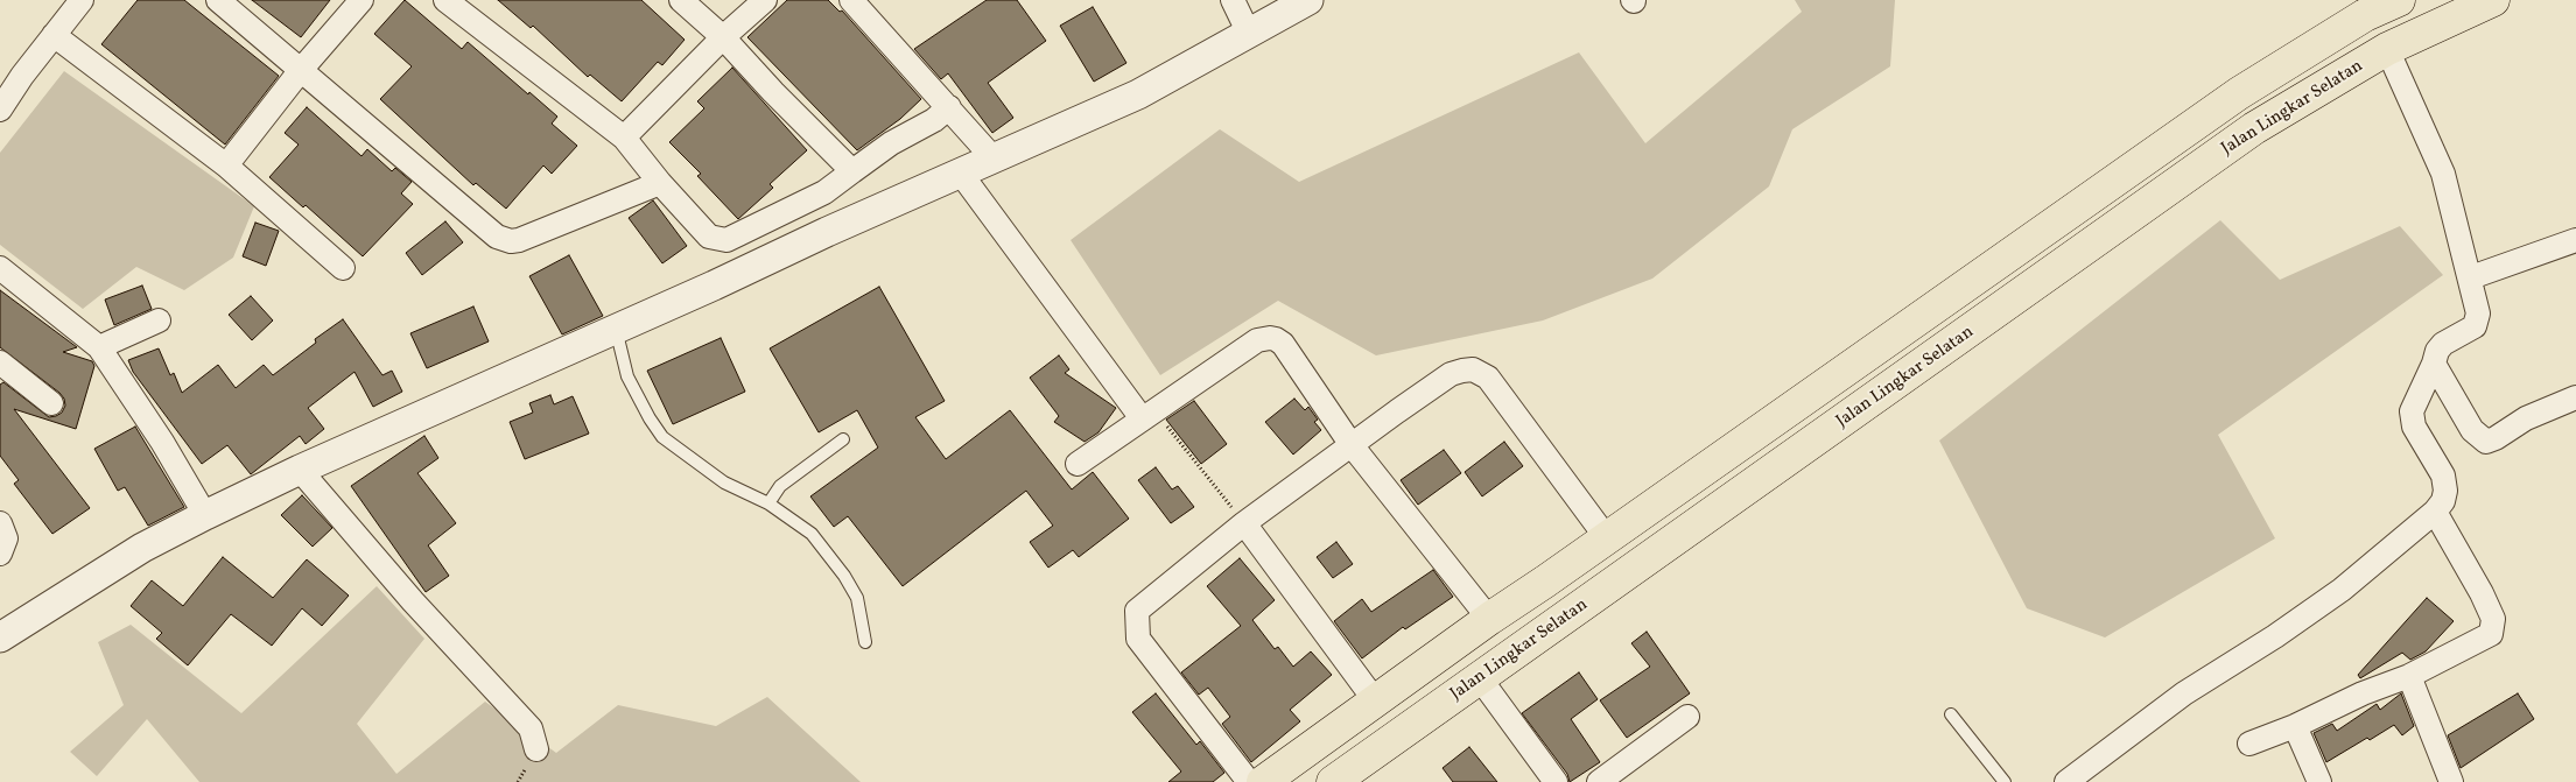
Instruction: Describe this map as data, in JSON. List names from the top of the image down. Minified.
{"streets":{"highway":["Jalan Lingkar Selatan"]}}
